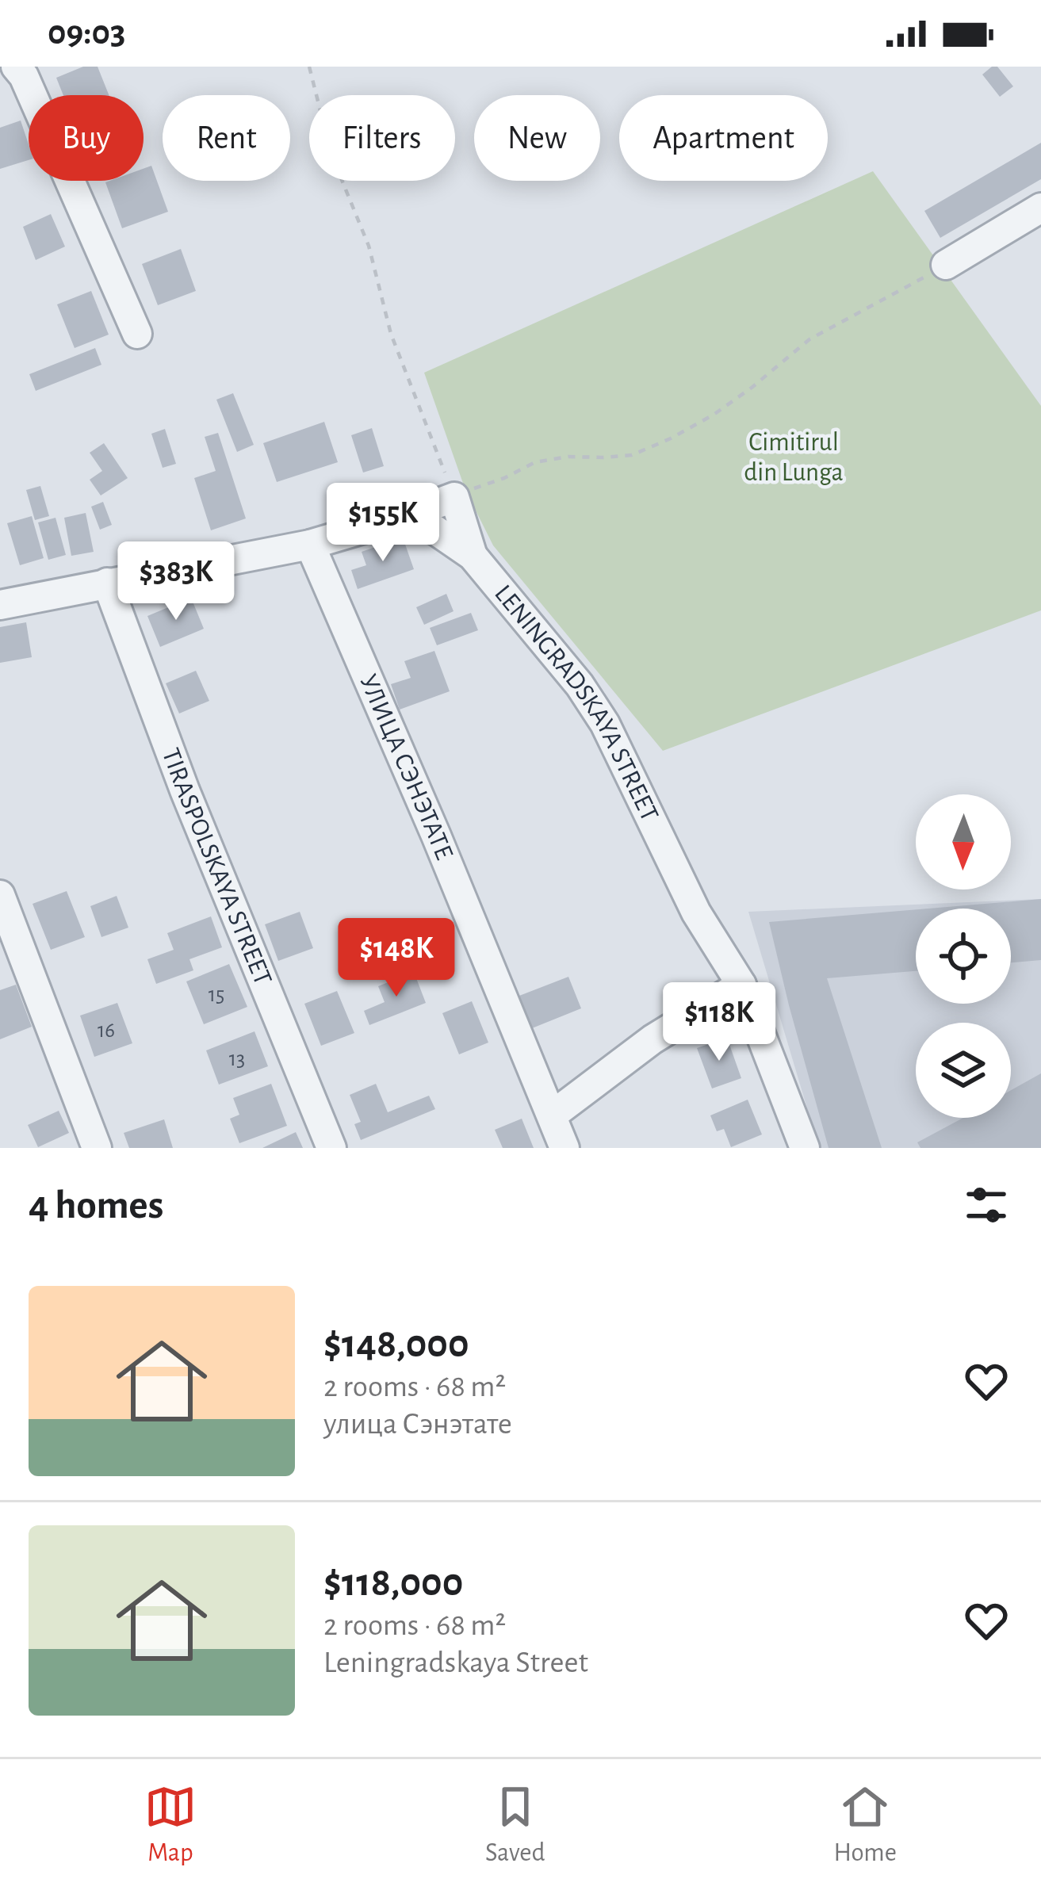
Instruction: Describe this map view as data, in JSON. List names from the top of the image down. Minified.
{"streets":{"street":["LENINGRADSKAYA STREET","УЛИЦА СЭНЭТАТЕ","TIRASPOLSKAYA STREET"]},"parks":["Cimitirul din Lunga"],"house_numbers":["15","16","13"],"north":"bottom","page":{"status":"09:03","chip":["Buy","Rent","Filters","New","Apartment"],"price":["$155K","$383K","$148K","$118K"],"heading":"4 homes","list":[{"name":"$148,000","note":"2 rooms · 68 m² · улица Сэнэтате"},{"name":"$118,000","note":"2 rooms · 68 m² · Leningradskaya Street"}],"tabs":["Map","Saved","Home"]}}
